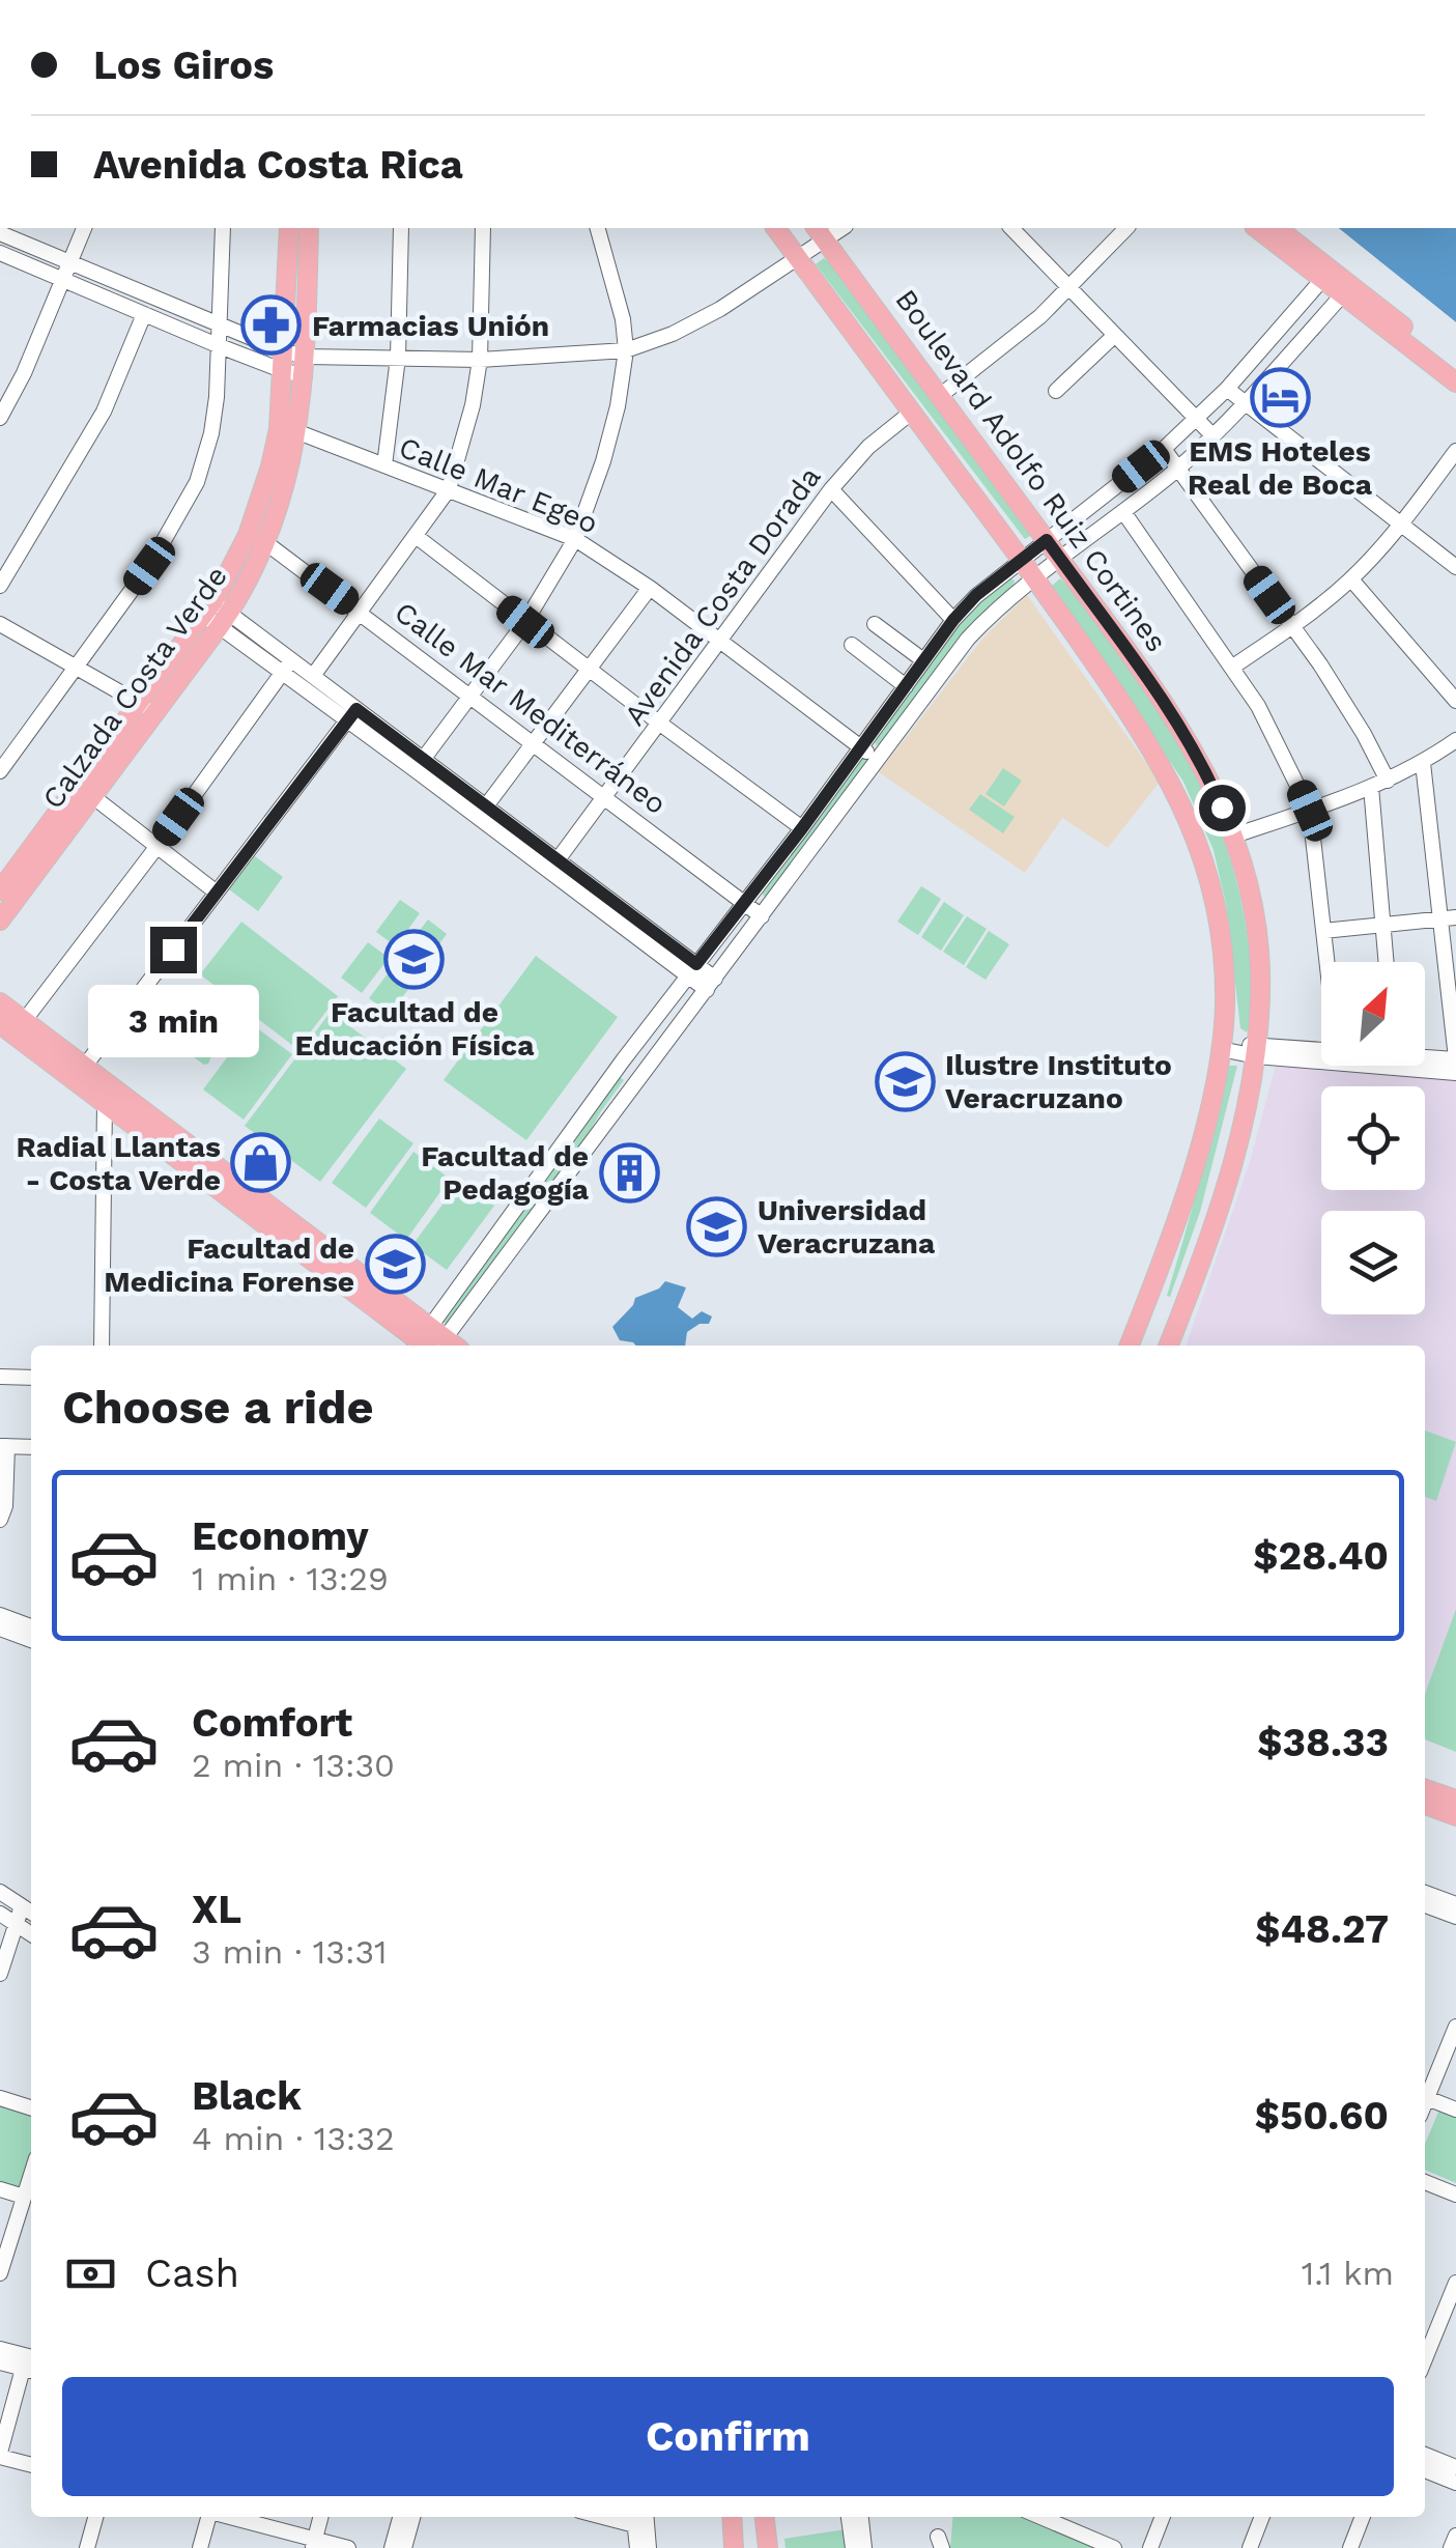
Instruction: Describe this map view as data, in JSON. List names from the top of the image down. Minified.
{"streets":{"main road":["Boulevard Adolfo Ruiz Cortines","Calzada Costa Verde"],"street":["Calle Mar Egeo","Avenida Costa Dorada","Calle Mar Mediterráneo"]},"crossings":[["Boulevard Adolfo Ruiz Cortines","Avenida Costa Dorada"],["Calle Mar Egeo","Avenida Costa Dorada"],["Calle Mar Egeo","Calzada Costa Verde"],["Avenida Costa Dorada","Calle Mar Mediterráneo"],["Calzada Costa Verde","Calle Mar Mediterráneo"]],"places":{"pharmacy":["Farmacias Unión"],"hotel":["EMS Hoteles Real de Boca"],"school or university":["Facultad de Educación Física","Ilustre Instituto Veracruzano","Universidad Veracruzana","Facultad de Medicina Forense"],"shop":["Radial Llantas - Costa Verde"],"building":["Facultad de Pedagogía"]},"north":"top right","page":{"banner":["Los Giros","Avenida Costa Rica"],"bubble":"3 min","heading":"Choose a ride","list":[{"name":"Economy","note":"1 min · 13:29","value":"$28.40"},{"name":"Comfort","note":"2 min · 13:30","value":"$38.33"},{"name":"XL","note":"3 min · 13:31","value":"$48.27"},{"name":"Black","note":"4 min · 13:32","value":"$50.60"}],"pay":["Cash","1.1 km"],"buttons":"Confirm"}}
